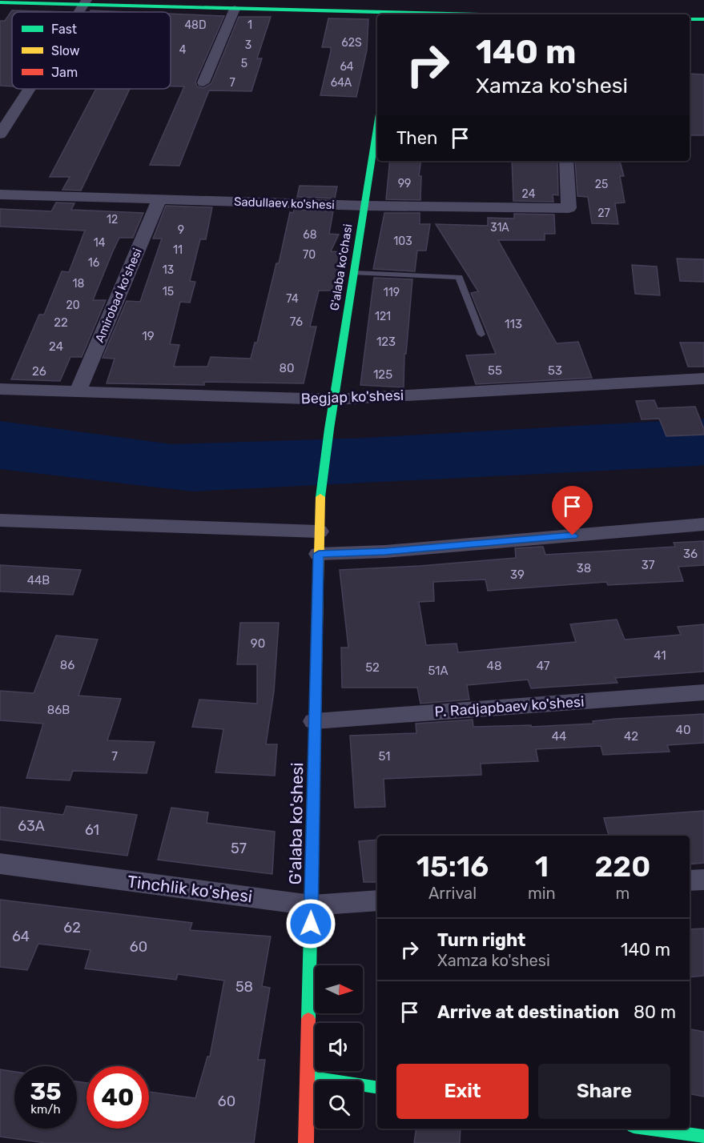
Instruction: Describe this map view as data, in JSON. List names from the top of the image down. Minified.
{"streets":{"street":["Sadullaev ko'shesi","G'alaba ko'chasi","Amirobad ko'shesi","Begjap ko'shesi","P. Radjapbaev ko'shesi","G'alaba ko'shesi","Tinchlik ko'shesi"]},"crossings":[["Sadullaev ko'shesi","G'alaba ko'chasi"],["Sadullaev ko'shesi","Amirobad ko'shesi"],["G'alaba ko'chasi","Begjap ko'shesi"],["G'alaba ko'chasi","G'alaba ko'shesi"],["Amirobad ko'shesi","Begjap ko'shesi"],["P. Radjapbaev ko'shesi","G'alaba ko'shesi"],["G'alaba ko'shesi","Tinchlik ko'shesi"]],"house_numbers":["48D","1","62S","3","4","5","64","7","64A","99","25","24","27","12","31A","9","68","103","14","11","70","16","13","18","15","119","74","20","121","76","22","113","19","123","24","80","55","53","26","125","36","37","38","39","44B","90","41","86","48","47","52","51A","86B","40","44","42","7","51","63A","61","57","62","64","60","58","60"],"legend":["Fast","Slow","Jam"],"north":"right","page":{"turn":["140 m","Xamza ko'shesi"],"then":"Then","eta":["15:16","Arrival","1","min","220","m"],"list":[{"name":"Turn right","note":"Xamza ko'shesi","value":"140 m"},{"name":"Arrive at destination","value":"80 m"}],"buttons":["Exit","Share"],"speed":"35 km/h","limit":"40"}}
